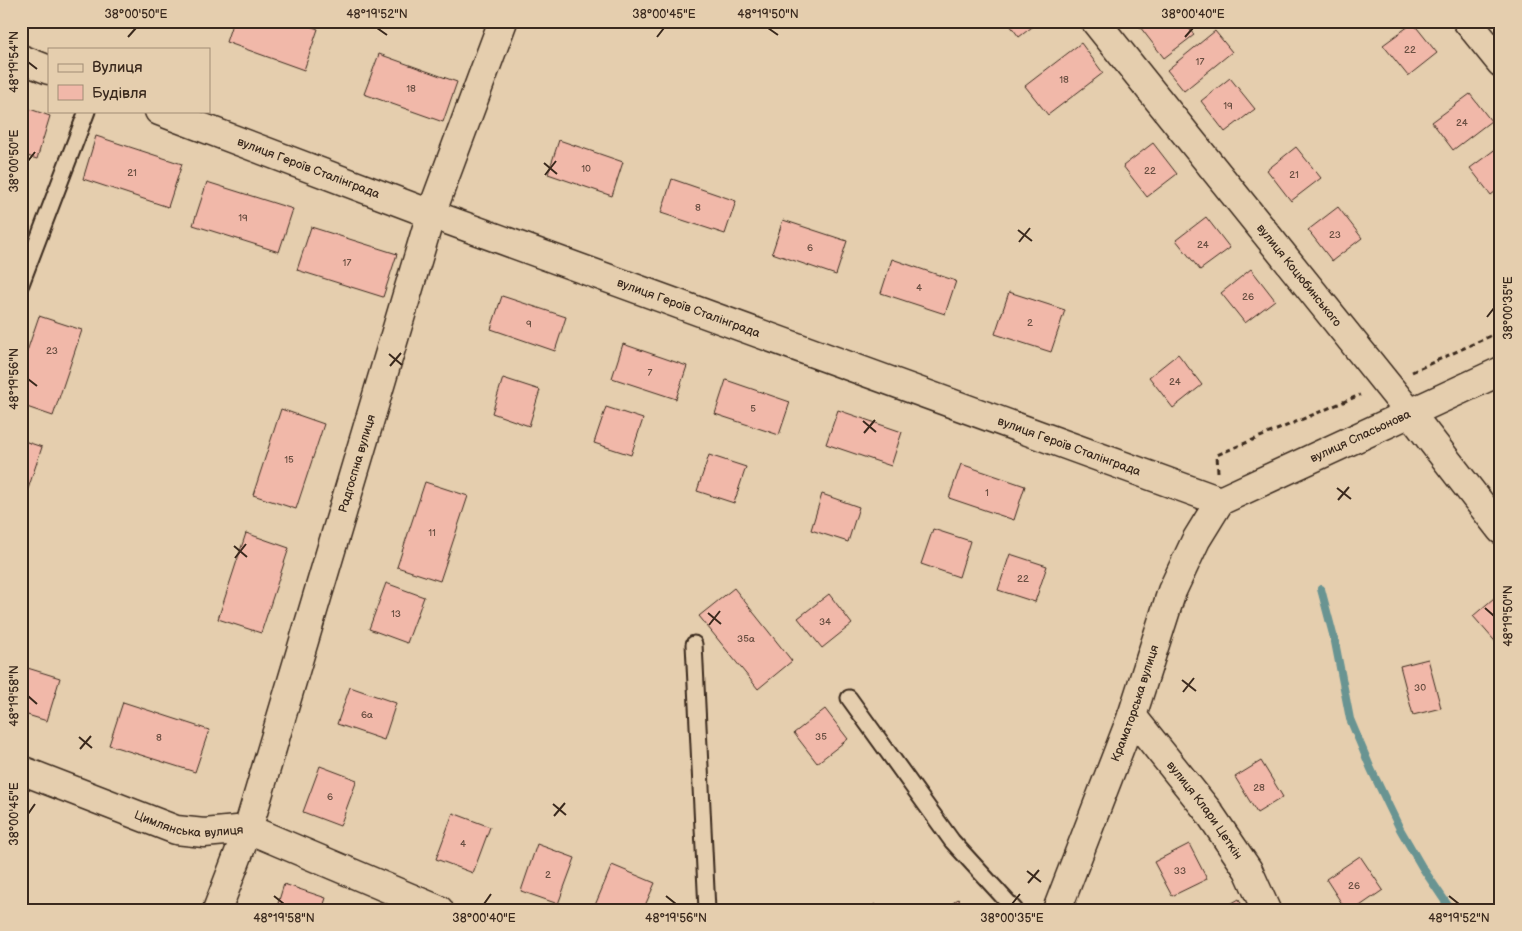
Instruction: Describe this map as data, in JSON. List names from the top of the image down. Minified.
{"streets":{"street":["вулиця Героїв Сталінграда","вулиця Коцюбинського","вулиця Спасьонова","Радгоспна вулиця","Краматорська вулиця","вулиця Клари Цеткін","Цимлянська вулиця"]},"crossings":[["вулиця Героїв Сталінграда","вулиця Спасьонова"],["вулиця Героїв Сталінграда","Радгоспна вулиця"],["вулиця Героїв Сталінграда","Краматорська вулиця"],["вулиця Коцюбинського","вулиця Спасьонова"],["вулиця Спасьонова","Краматорська вулиця"],["Радгоспна вулиця","Цимлянська вулиця"],["Краматорська вулиця","вулиця Клари Цеткін"]],"house_numbers":["22","17","18","18","19","24","10","22","21","21","8","19","23","24","6","17","4","26","2","9","23","7","24","5","15","1","11","22","13","34","35а","30","6а","35","8","28","6","4","33","2","26"],"legend":["Вулиця","Будівля"],"coordinates":["38°00'50\"E","48°19'52\"N","38°00'45\"E","48°19'50\"N","38°00'40\"E","48°19'54\"N","38°00'35\"E","48°19'56\"N","48°19'58\"N"]}
